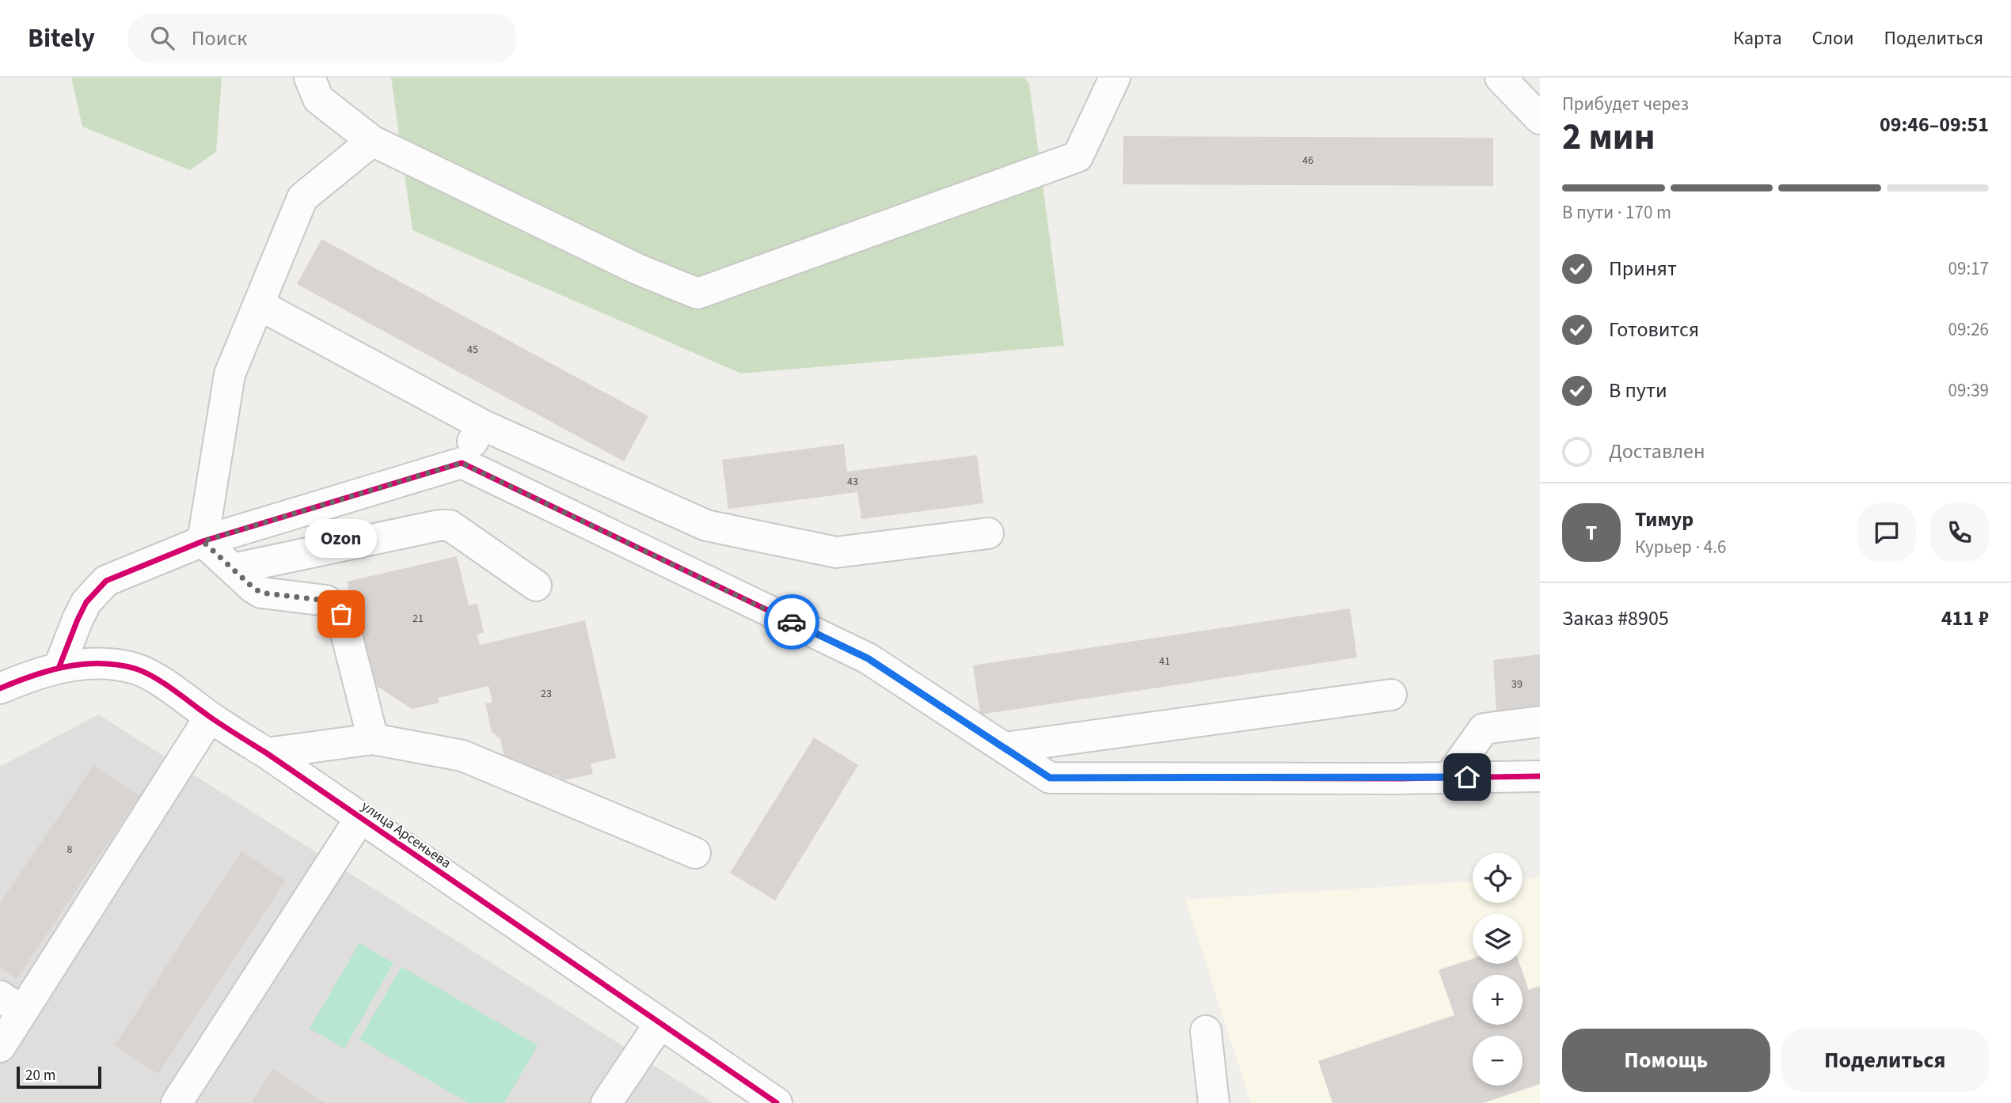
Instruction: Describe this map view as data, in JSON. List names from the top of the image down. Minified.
{"streets":{"street":["улица Арсеньева"]},"places":["Ozon"],"house_numbers":["46","45","43","21","41","39","23","8"],"scale_bar":"20 m","page":{"header":"Bitely","search":"Поиск","nav":["Карта","Слои","Поделиться"],"heading":["2 мин","Прибудет через","09:46–09:51"],"panel":["Тимур","Курьер · 4.6","Заказ #8905","411 ₽"],"bar":"В пути · 170 m","list":[["Принят","09:17"],["Готовится","09:26"],["В пути","09:39"],"Доставлен"],"round":"Т","bubble":"Ozon","map_buttons":["+","−"],"buttons":["Помощь","Поделиться"],"scale":"20 m"}}
